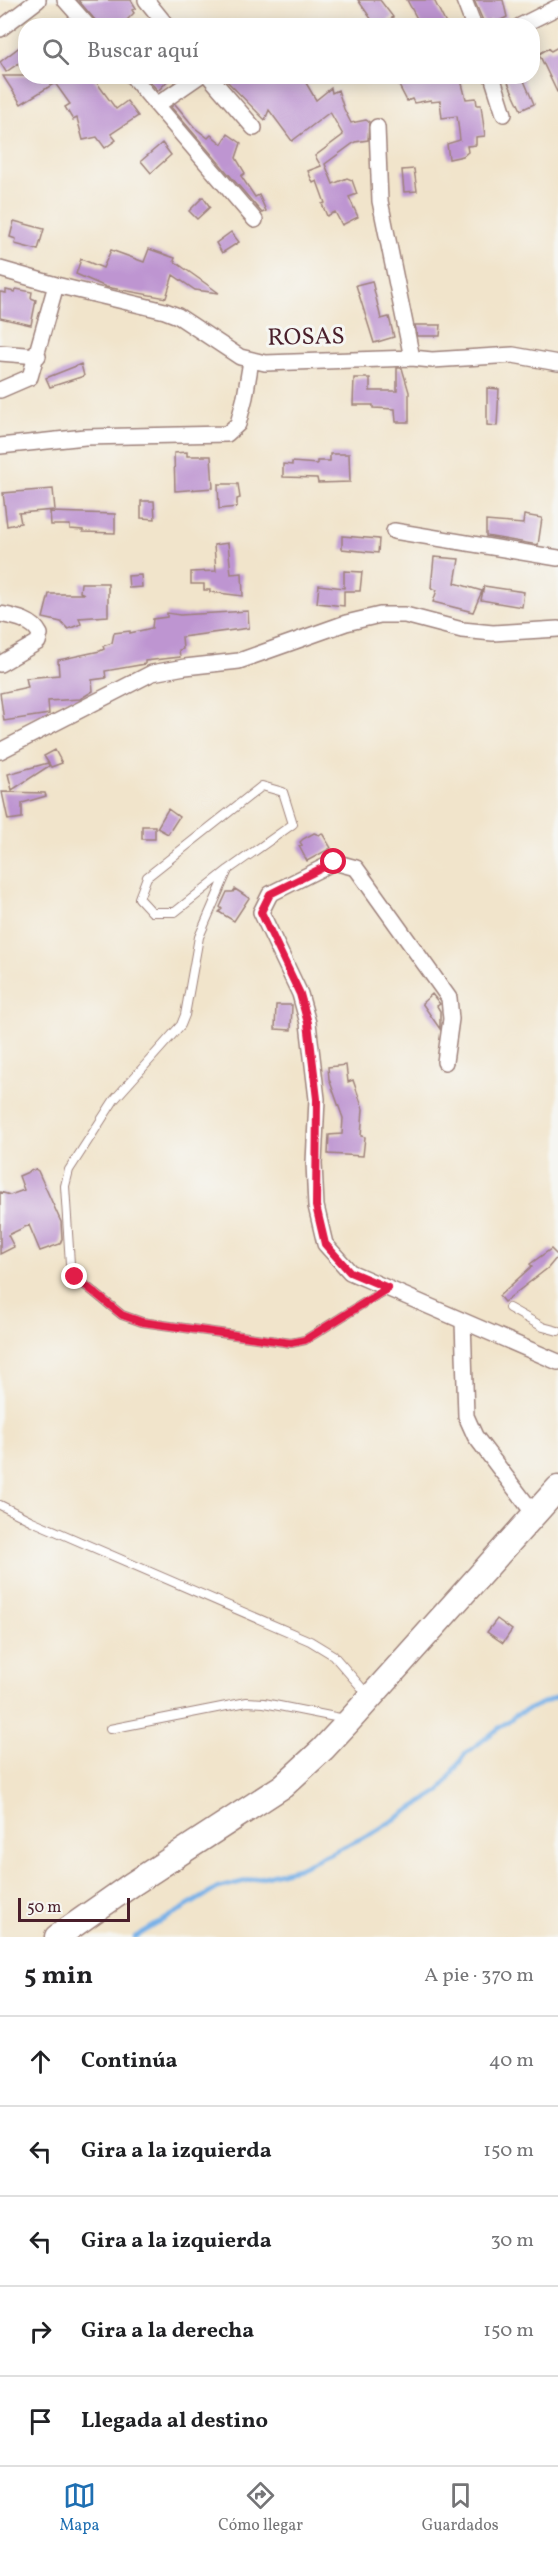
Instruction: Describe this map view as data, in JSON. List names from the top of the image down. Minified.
{"streets":{"street":["ROSAS"]},"scale_bar":"50 m","page":{"search":"Buscar aquí","scale":"50 m","heading":["5 min","A pie · 370 m"],"list":[["Continúa","40 m"],["Gira a la izquierda","150 m"],["Gira a la izquierda","30 m"],["Gira a la derecha","150 m"],"Llegada al destino"],"nav":["Mapa","Cómo llegar","Guardados"]}}
